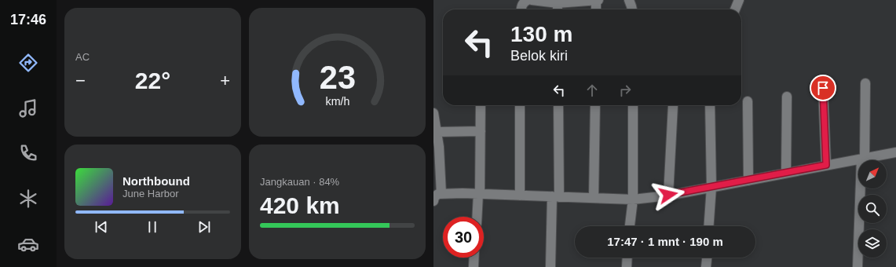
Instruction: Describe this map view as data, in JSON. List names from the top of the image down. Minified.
{"north":"top right","page":{"tabs":"17:46","tile":["AC",["Jangkauan · 84%","420 km"]],"turn":["130 m","Belok kiri"],"heat":["−","22°","+"],"song":["Northbound","June Harbor"],"limit":"30","trip":"17:47 · 1 mnt · 190 m","gauge":["23","km/h"]}}
